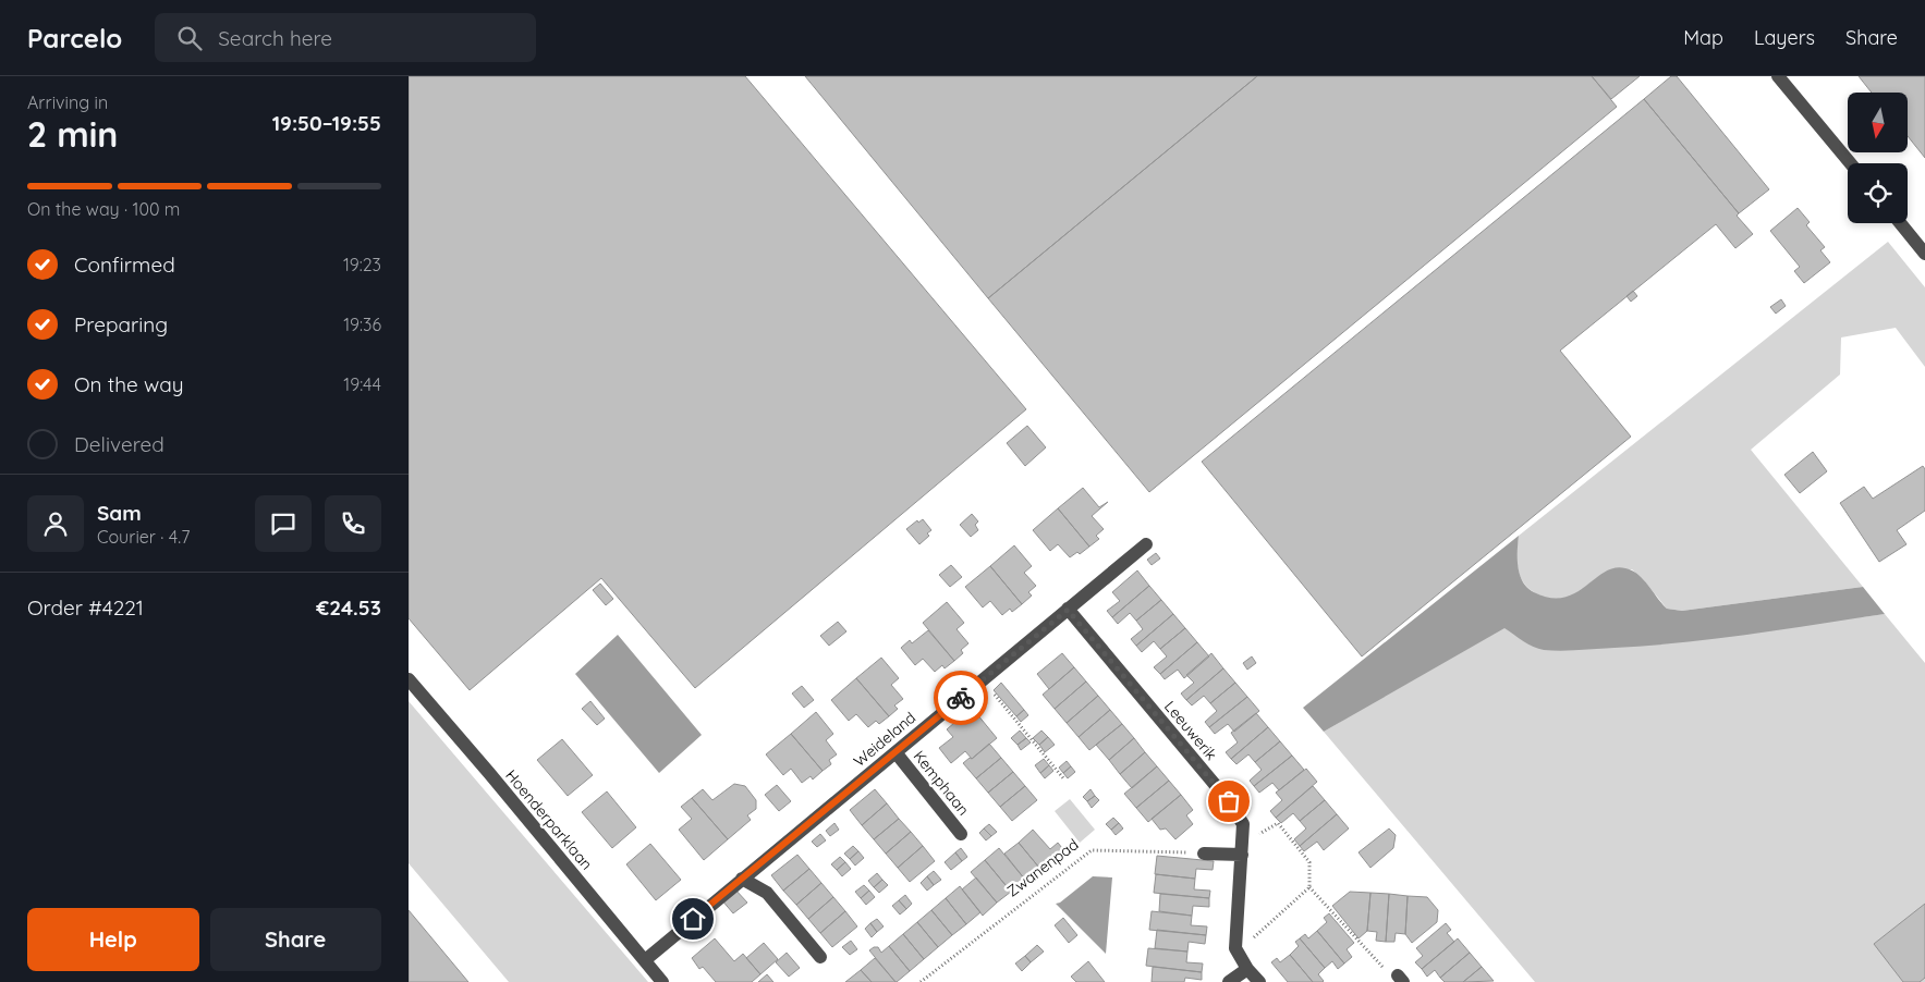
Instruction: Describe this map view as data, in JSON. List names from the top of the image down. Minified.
{"streets":{"street":["Leeuwerik","Weideland","Kemphaan","Hoenderparklaan"],"path":["Zwanenpad"]},"crossings":[["Leeuwerik","Weideland"],["Weideland","Kemphaan"],["Weideland","Hoenderparklaan"]],"north":"bottom","page":{"header":"Parcelo","search":"Search here","nav":["Map","Layers","Share"],"heading":["2 min","Arriving in","19:50–19:55"],"panel":["Sam","Courier · 4.7","Order #4221","€24.53"],"bar":"On the way · 100 m","list":[["Confirmed","19:23"],["Preparing","19:36"],["On the way","19:44"],"Delivered"],"buttons":["Help","Share"]}}
